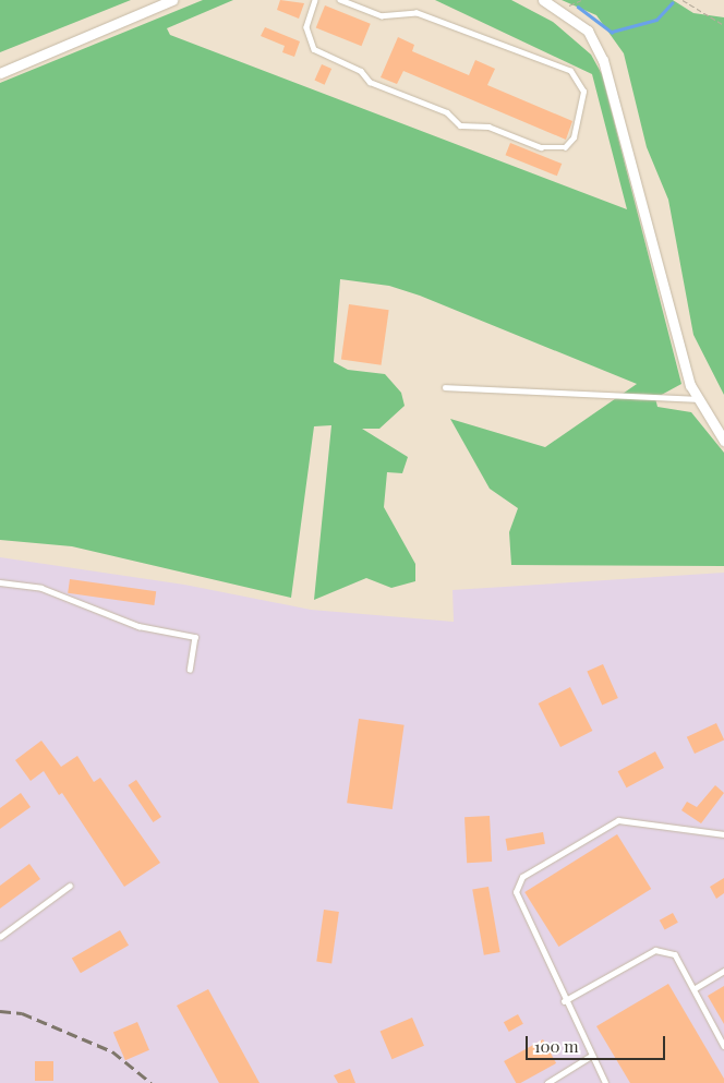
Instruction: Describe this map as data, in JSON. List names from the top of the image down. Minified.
{"scale_bar":"100 m"}
